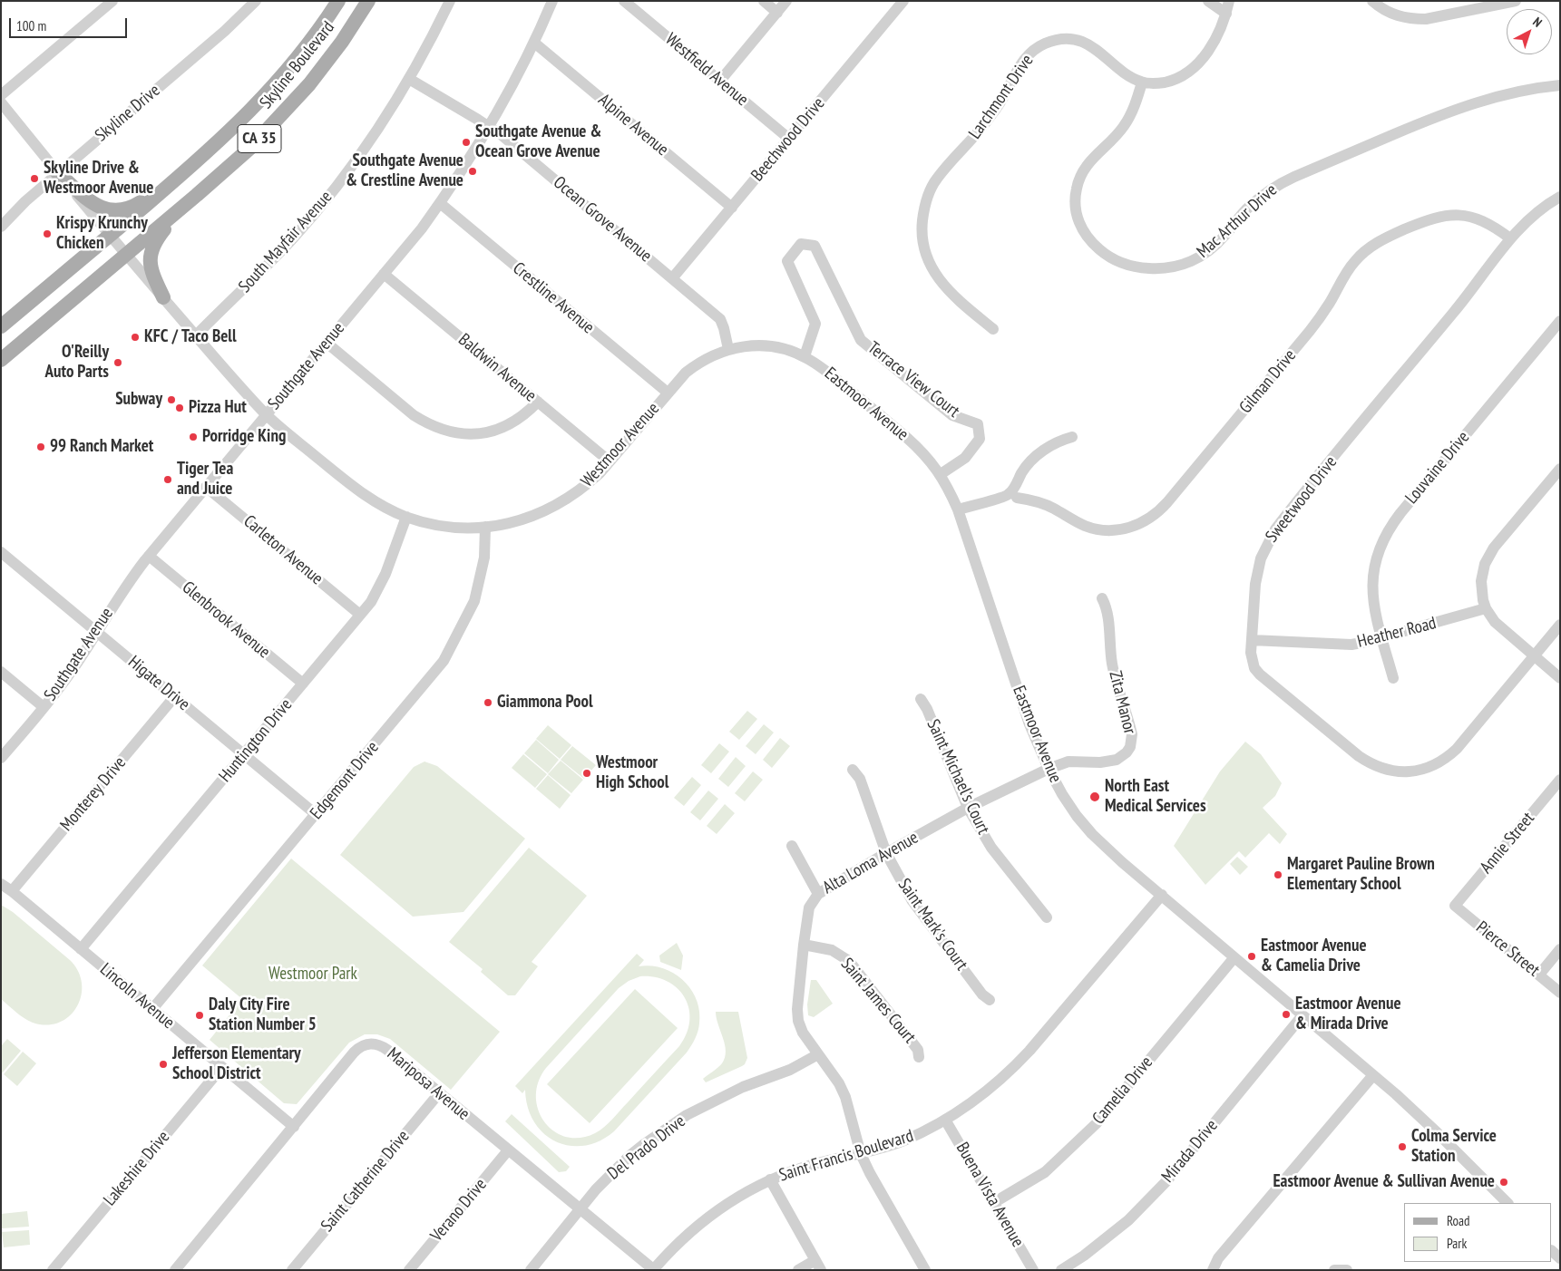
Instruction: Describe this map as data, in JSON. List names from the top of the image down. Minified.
{"streets":{"main road":["Skyline Boulevard","CA 35"],"street":["Westfield Avenue","Larchmont Drive","Skyline Drive","Alpine Avenue","Beechwood Drive","Ocean Grove Avenue","Mac Arthur Drive","South Mayfair Avenue","Crestline Avenue","Southgate Avenue","Baldwin Avenue","Terrace View Court","Gilman Drive","Eastmoor Avenue","Westmoor Avenue","Louvaine Drive","Sweetwood Drive","Carleton Avenue","Glenbrook Avenue","Heather Road","Higate Drive","Zita Manor","Huntington Drive","Saint Michael's Court","Edgemont Drive","Monterey Drive","Annie Street","Alta Loma Avenue","Saint Mark's Court","Pierce Street","Lincoln Avenue","Saint James Court","Mariposa Avenue","Camelia Drive","Del Prado Drive","Mirada Drive","Saint Francis Boulevard","Lakeshire Drive","Saint Catherine Drive","Buena Vista Avenue","Verano Drive"]},"crossings":[["Skyline Boulevard","Westmoor Avenue"],["Westfield Avenue","Beechwood Drive"],["Larchmont Drive","Mac Arthur Drive"],["Skyline Drive","Westmoor Avenue"],["Alpine Avenue","Beechwood Drive"],["Alpine Avenue","Southgate Avenue"],["Beechwood Drive","Ocean Grove Avenue"],["Ocean Grove Avenue","South Mayfair Avenue"],["Ocean Grove Avenue","Southgate Avenue"],["Ocean Grove Avenue","Eastmoor Avenue"],["Ocean Grove Avenue","Westmoor Avenue"],["South Mayfair Avenue","Westmoor Avenue"],["Crestline Avenue","Southgate Avenue"],["Crestline Avenue","Westmoor Avenue"],["Southgate Avenue","Baldwin Avenue"],["Southgate Avenue","Westmoor Avenue"],["Southgate Avenue","Carleton Avenue"],["Southgate Avenue","Glenbrook Avenue"],["Southgate Avenue","Higate Drive"],["Baldwin Avenue","Westmoor Avenue"],["Terrace View Court","Eastmoor Avenue"],["Gilman Drive","Eastmoor Avenue"],["Gilman Drive","Sweetwood Drive"],["Eastmoor Avenue","Westmoor Avenue"],["Eastmoor Avenue","Zita Manor"],["Eastmoor Avenue","Alta Loma Avenue"],["Eastmoor Avenue","Camelia Drive"],["Eastmoor Avenue","Mirada Drive"],["Eastmoor Avenue","Saint Francis Boulevard"],["Westmoor Avenue","Huntington Drive"],["Westmoor Avenue","Edgemont Drive"],["Louvaine Drive","Heather Road"],["Sweetwood Drive","Heather Road"],["Carleton Avenue","Huntington Drive"],["Glenbrook Avenue","Huntington Drive"],["Higate Drive","Huntington Drive"],["Higate Drive","Edgemont Drive"],["Higate Drive","Monterey Drive"],["Zita Manor","Alta Loma Avenue"],["Huntington Drive","Lincoln Avenue"],["Saint Michael's Court","Alta Loma Avenue"],["Edgemont Drive","Lincoln Avenue"],["Monterey Drive","Lincoln Avenue"],["Annie Street","Pierce Street"],["Alta Loma Avenue","Saint Mark's Court"],["Alta Loma Avenue","Saint James Court"],["Alta Loma Avenue","Del Prado Drive"],["Alta Loma Avenue","Saint Francis Boulevard"],["Lincoln Avenue","Mariposa Avenue"],["Lincoln Avenue","Lakeshire Drive"],["Mariposa Avenue","Del Prado Drive"],["Mariposa Avenue","Saint Francis Boulevard"],["Mariposa Avenue","Saint Catherine Drive"],["Mariposa Avenue","Verano Drive"],["Camelia Drive","Buena Vista Avenue"],["Saint Francis Boulevard","Buena Vista Avenue"]],"parks":["Westmoor Park"],"places":["Southgate Avenue & Ocean Grove Avenue","Southgate Avenue & Crestline Avenue","Skyline Drive & Westmoor Avenue","Krispy Krunchy Chicken","KFC / Taco Bell","O'Reilly Auto Parts","Subway","Pizza Hut","Porridge King","99 Ranch Market","Tiger Tea and Juice","Giammona Pool","Westmoor High School","North East Medical Services","Margaret Pauline Brown Elementary School","Eastmoor Avenue & Camelia Drive","Eastmoor Avenue & Mirada Drive","Daly City Fire Station Number 5","Jefferson Elementary School District","Colma Service Station","Eastmoor Avenue & Sullivan Avenue"],"legend":["Road","Park"],"scale_bar":"100 m","north":"top right"}
